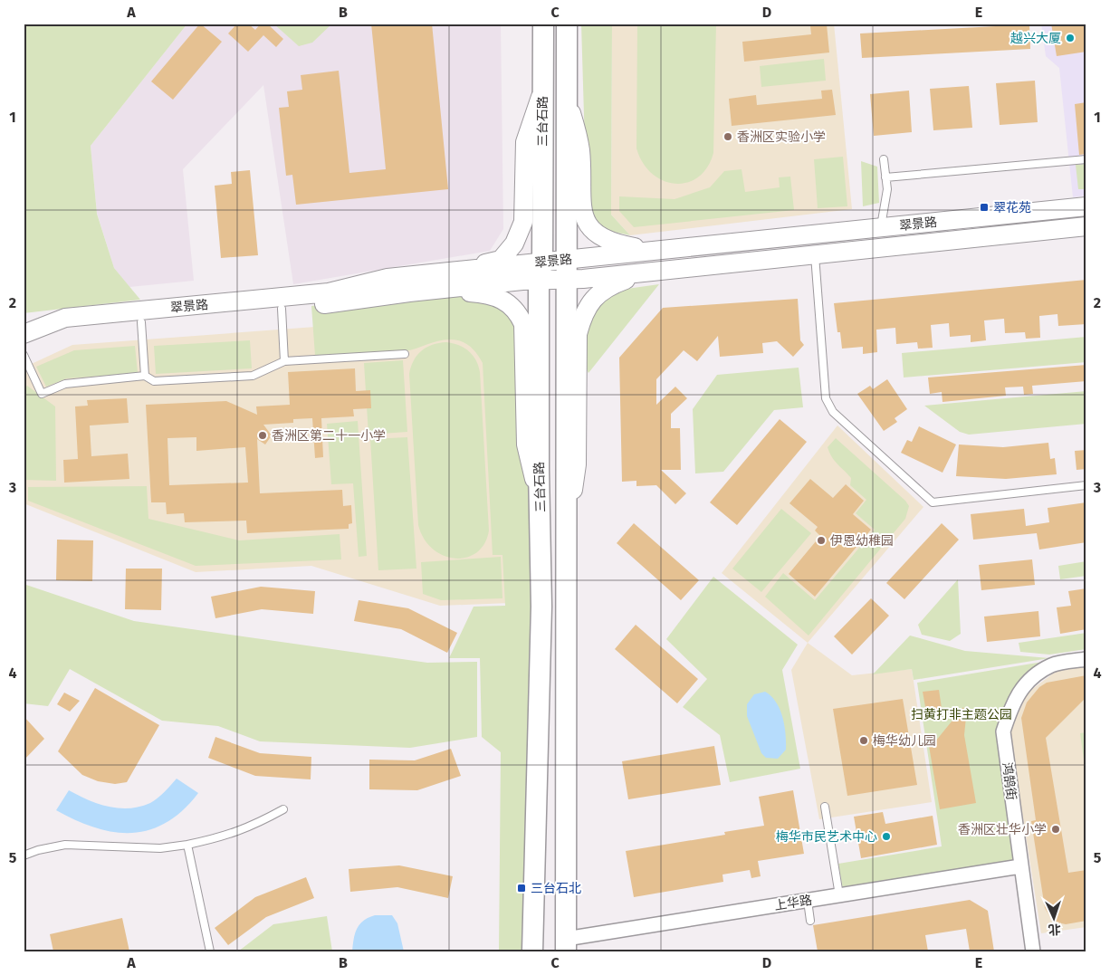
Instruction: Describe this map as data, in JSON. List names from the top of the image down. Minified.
{"streets":{"main road":["三台石路","翠景路"],"street":["鸿鹄街","上华路"]},"crossings":[["三台石路","翠景路"],["三台石路","上华路"],["鸿鹄街","上华路"]],"parks":["扫黄打非主题公园"],"places":{"other":["越兴大厦","香洲区实验小学","香洲区第二十一小学","伊恩幼稚园","梅华幼儿园","香洲区壮华小学","梅华市民艺术中心"],"transit":["翠花苑","三台石北"]},"north":"bottom","grid":{"columns":["A","B","C","D","E"],"rows":["1","2","3","4","5"]}}
